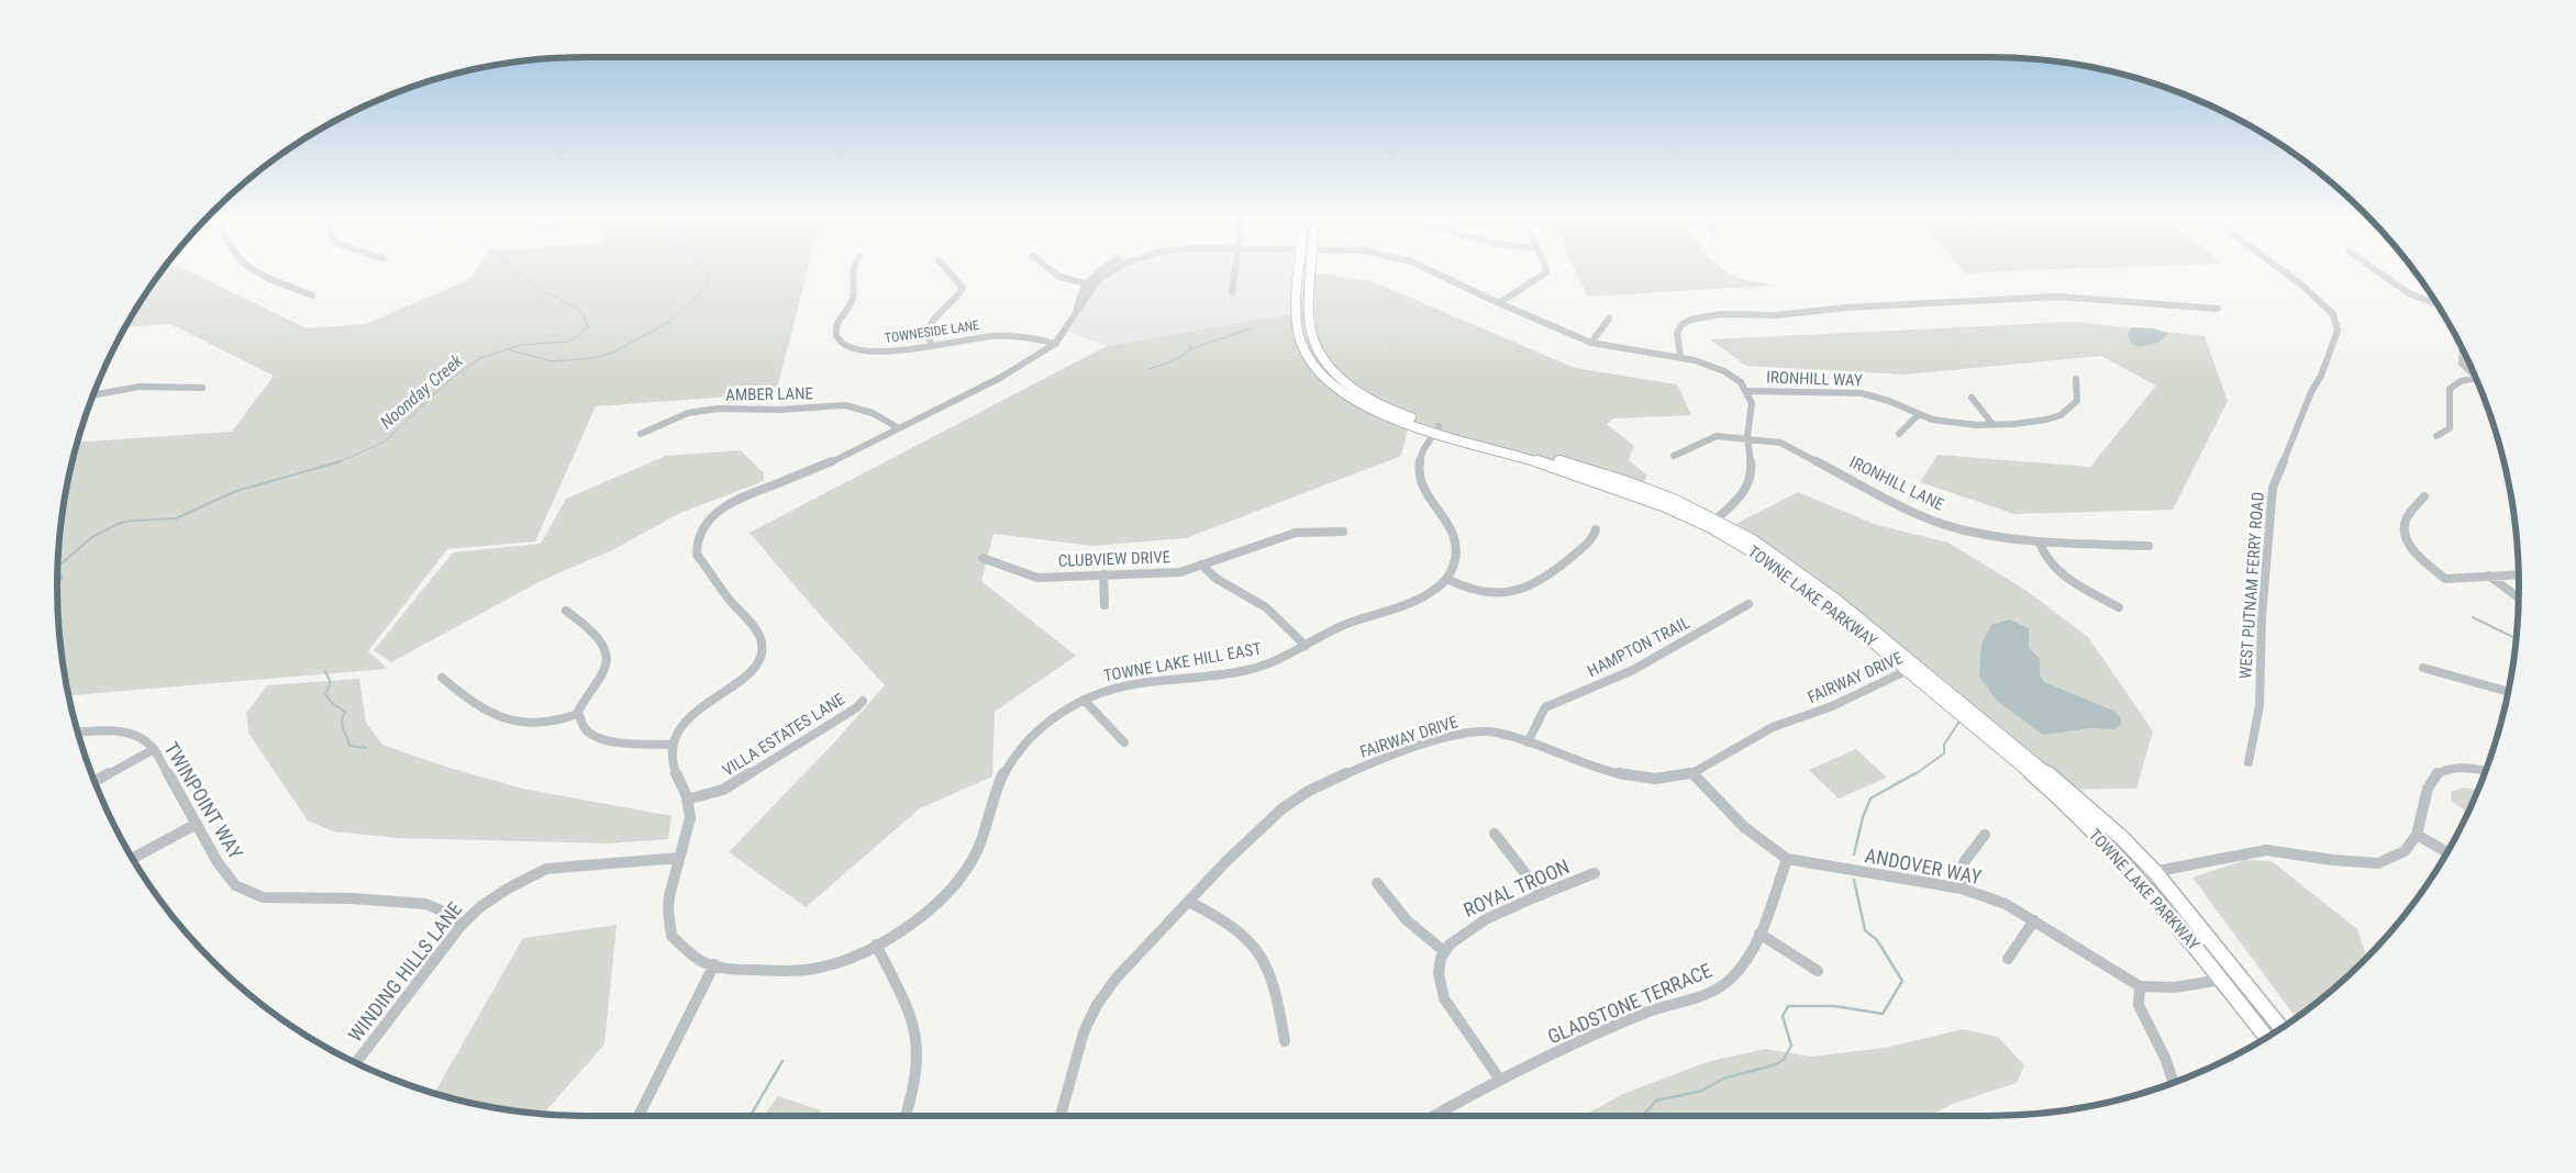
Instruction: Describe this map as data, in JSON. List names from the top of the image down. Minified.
{"streets":{"main road":["TOWNE LAKE PARKWAY"],"street":["TOWNESIDE LANE","IRONHILL WAY","AMBER LANE","IRONHILL LANE","CLUBVIEW DRIVE","WEST PUTNAM FERRY ROAD","HAMPTON TRAIL","TOWNE LAKE HILL EAST","FAIRWAY DRIVE","VILLA ESTATES LANE","TWINPOINT WAY","ANDOVER WAY","ROYAL TROON","WINDING HILLS LANE","GLADSTONE TERRACE"]},"crossings":[["TOWNESIDE LANE","TOWNE LAKE HILL EAST"],["IRONHILL WAY","TOWNE LAKE HILL EAST"],["AMBER LANE","TOWNE LAKE HILL EAST"],["TOWNE LAKE PARKWAY","FAIRWAY DRIVE"],["HAMPTON TRAIL","FAIRWAY DRIVE"],["TOWNE LAKE HILL EAST","VILLA ESTATES LANE"],["TOWNE LAKE HILL EAST","WINDING HILLS LANE"],["FAIRWAY DRIVE","ANDOVER WAY"],["TWINPOINT WAY","WINDING HILLS LANE"],["ANDOVER WAY","GLADSTONE TERRACE"]],"water":["Noonday Creek"]}
